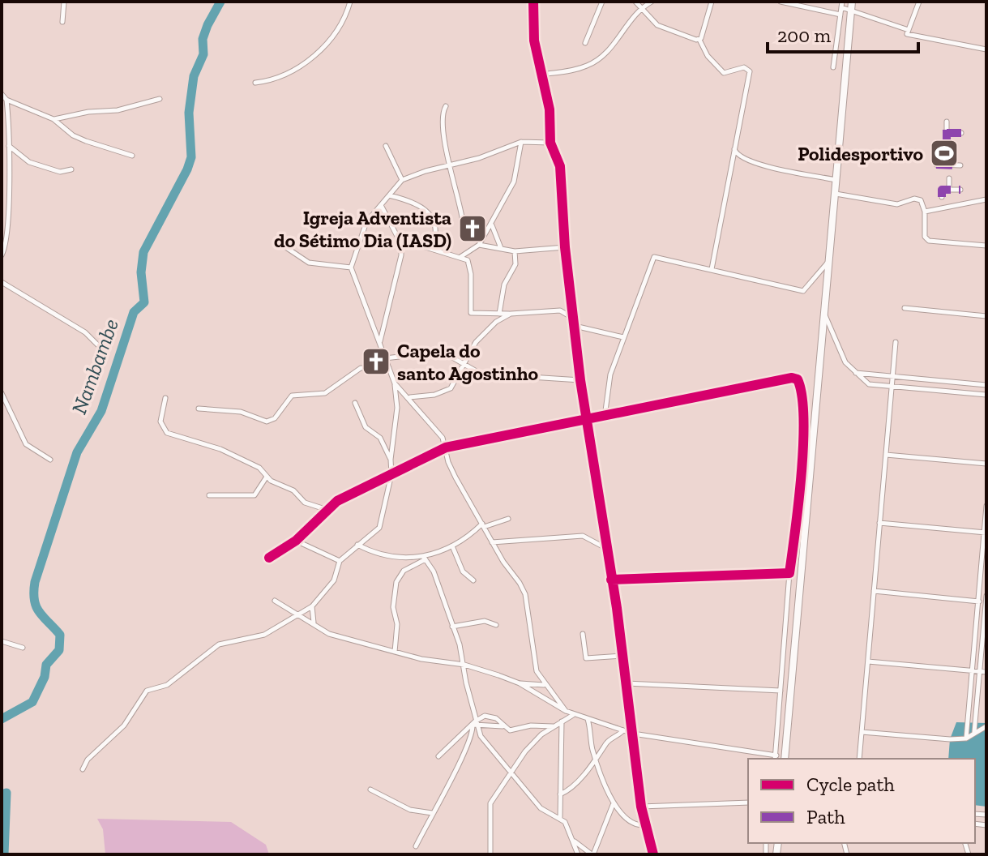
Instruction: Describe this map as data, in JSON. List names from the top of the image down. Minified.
{"water":["Nambambe"],"places":{"sports":["Polidesportivo"],"church":["Igreja Adventista do Sétimo Dia (IASD)","Capela do santo Agostinho"]},"legend":["Cycle path","Path"],"scale_bar":"200 m"}
